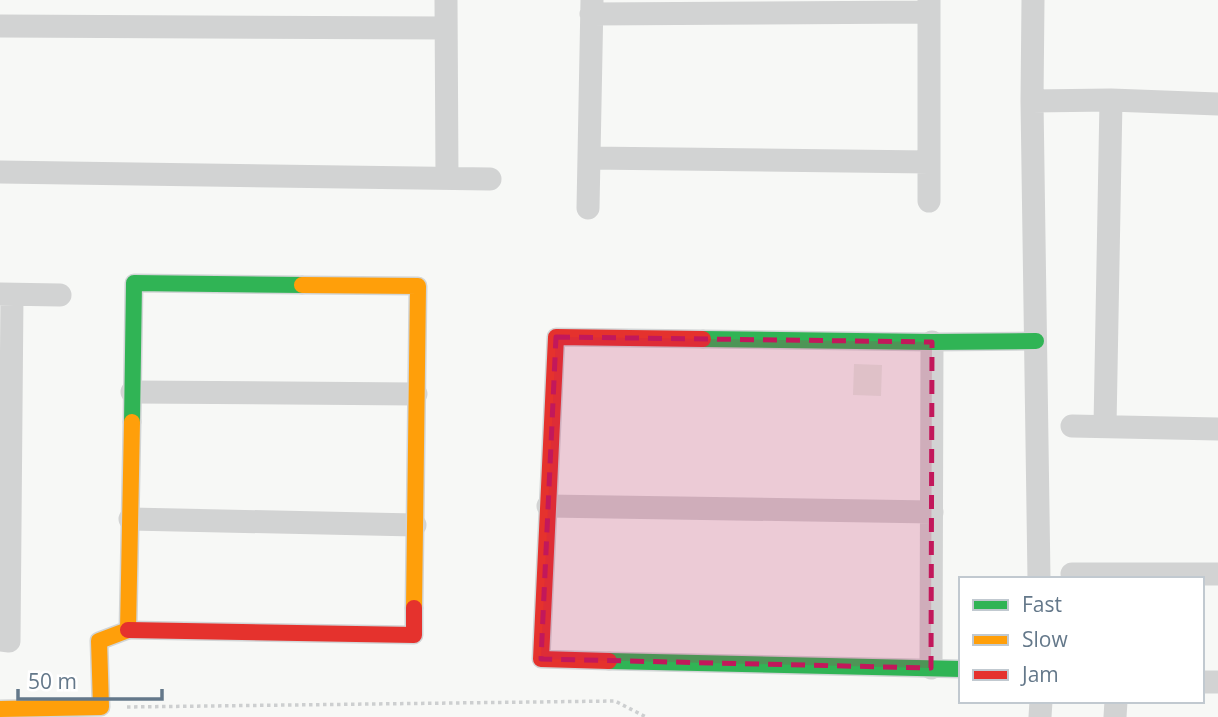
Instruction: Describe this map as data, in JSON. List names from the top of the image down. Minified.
{"legend":["Fast","Slow","Jam"],"scale_bar":"50 m"}
